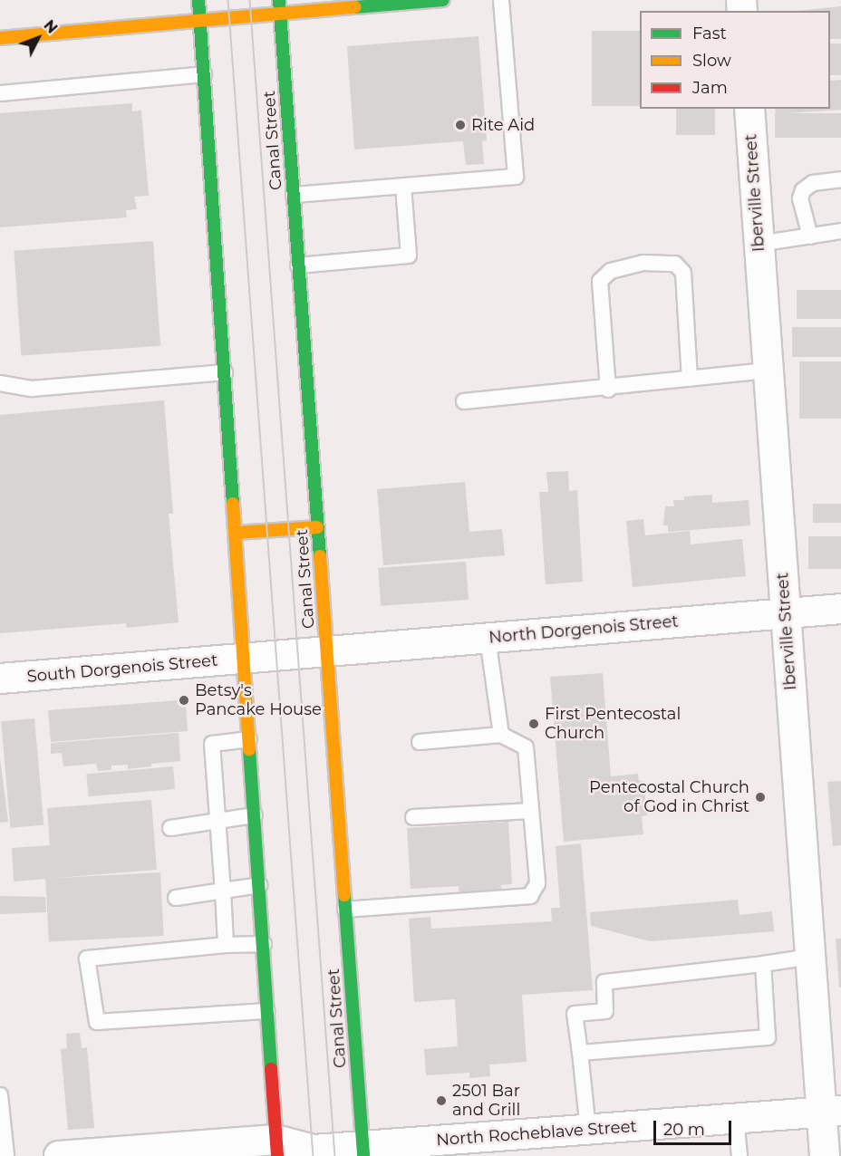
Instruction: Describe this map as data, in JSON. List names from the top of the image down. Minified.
{"streets":{"main road":["Canal Street"],"street":["Iberville Street","North Dorgenois Street","South Dorgenois Street","North Rocheblave Street"]},"crossings":[["Canal Street","North Dorgenois Street"],["Canal Street","North Rocheblave Street"],["Iberville Street","North Dorgenois Street"],["Iberville Street","North Rocheblave Street"],["North Dorgenois Street","South Dorgenois Street"]],"places":["Rite Aid","Betsy's Pancake House","First Pentecostal Church","Pentecostal Church of God in Christ","2501 Bar and Grill"],"legend":["Fast","Slow","Jam"],"scale_bar":"20 m","north":"top right"}
